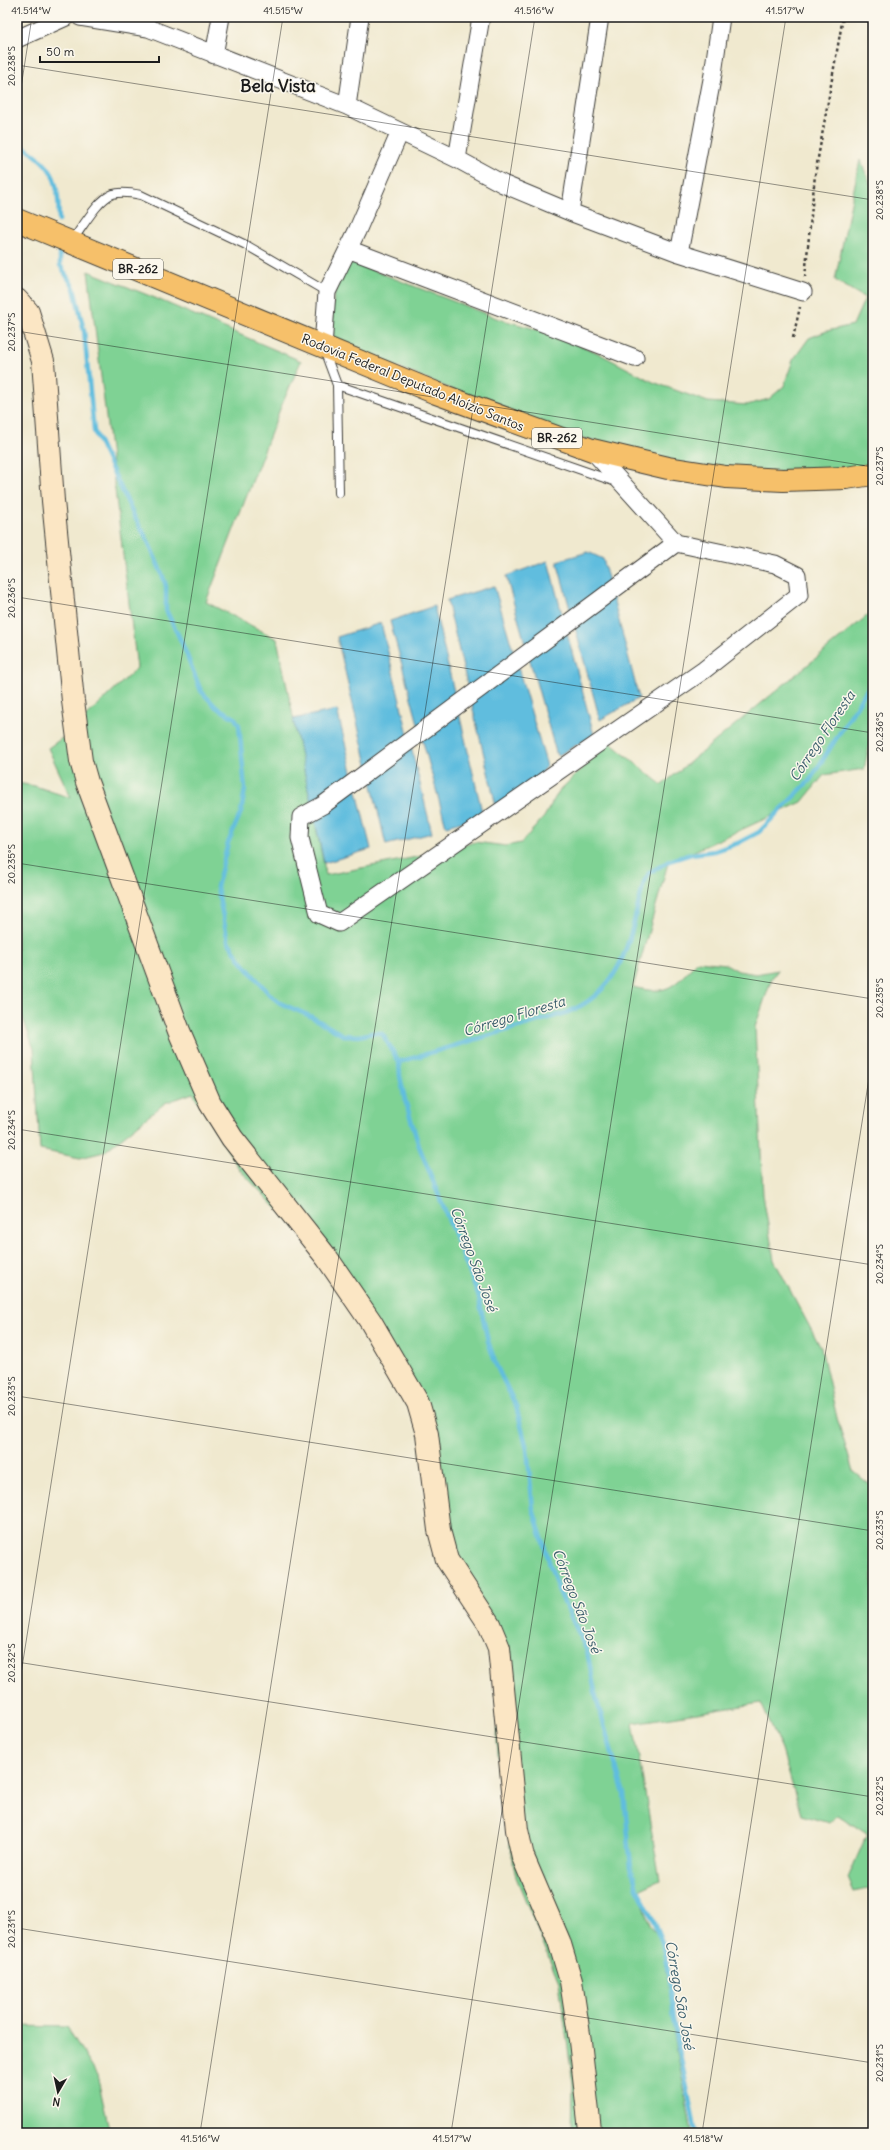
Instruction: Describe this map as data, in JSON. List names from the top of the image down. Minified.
{"streets":{"highway":["BR-262","Rodovia Federal Deputado Aloízio Santos"]},"districts":["Bela Vista"],"water":["Córrego Floresta","Córrego São José"],"scale_bar":"50 m","north":"bottom","coordinates":["41.514°W","41.515°W","41.516°W","41.517°W","20.238°S","20.237°S","20.236°S","20.235°S","20.234°S","20.233°S","20.232°S","20.231°S","41.518°W"]}
